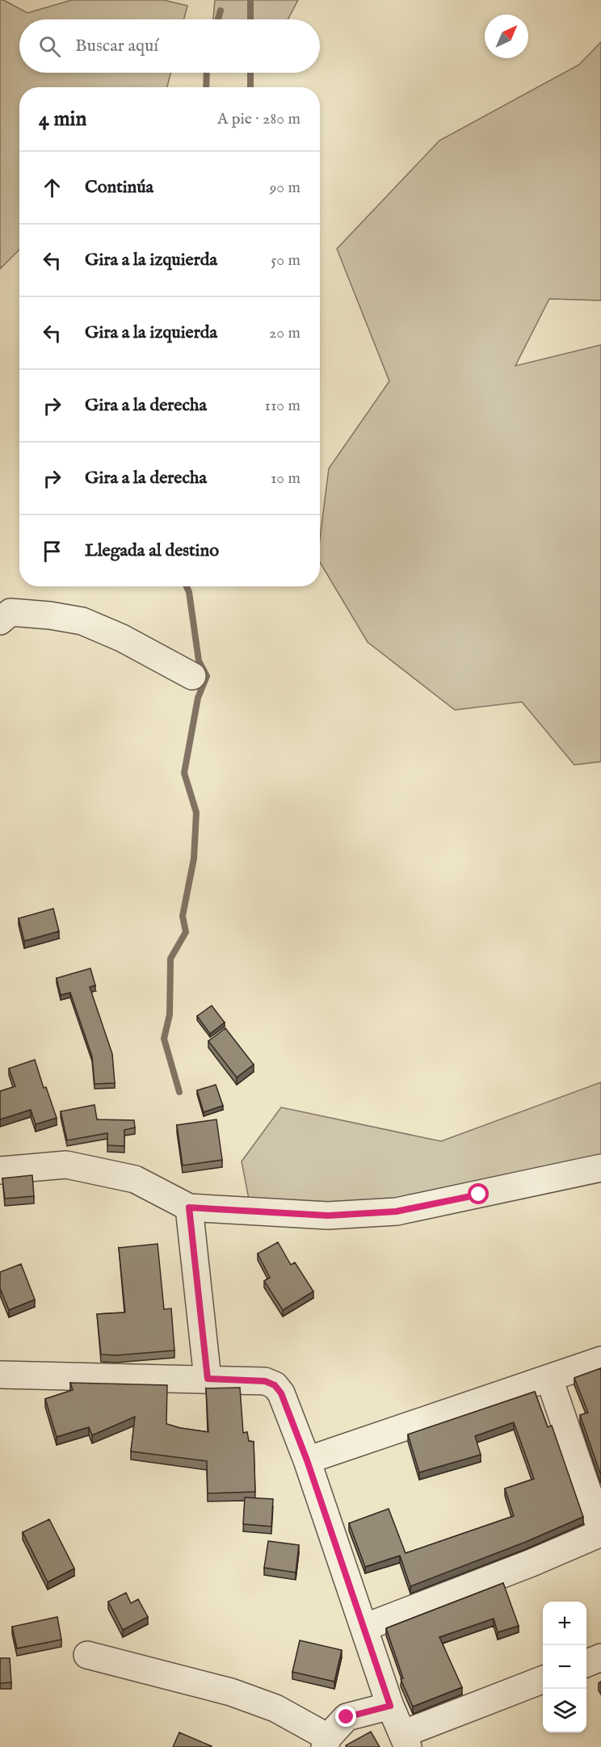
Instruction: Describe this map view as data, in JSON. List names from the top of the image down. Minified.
{"north":"top right","page":{"search":"Buscar aquí","heading":["4 min","A pie · 280 m"],"list":[["Continúa","90 m"],["Gira a la izquierda","50 m"],["Gira a la izquierda","20 m"],["Gira a la derecha","110 m"],["Gira a la derecha","10 m"],"Llegada al destino"],"map_buttons":["+","−"]}}
